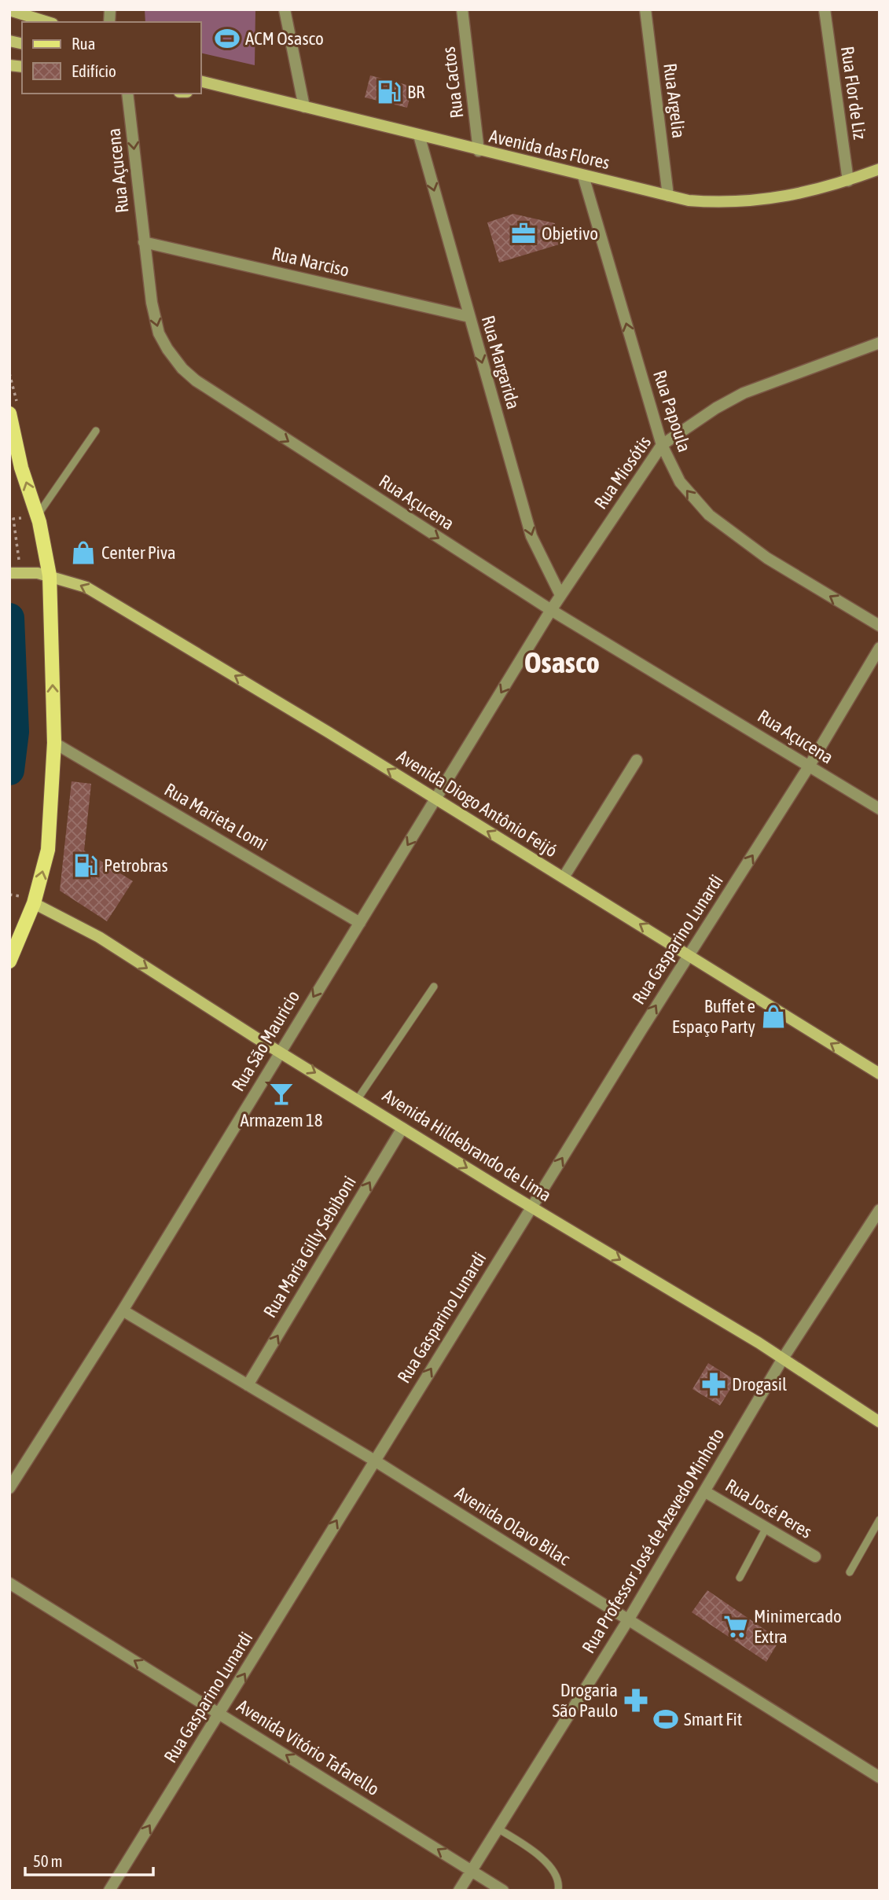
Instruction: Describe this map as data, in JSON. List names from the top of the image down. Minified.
{"streets":{"main road":["Avenida das Flores","Avenida Diogo Antônio Feijó","Avenida Hildebrando de Lima"],"street":["Rua Cactos","Rua Flor de Liz","Rua Argelia","Rua Açucena","Rua Narciso","Rua Margarida","Rua Papoula","Rua Miosótis","Rua Marieta Lomi","Rua Gasparino Lunardi","Rua São Mauricio","Rua Maria Gilly Sebiboni","Rua José Peres","Avenida Olavo Bilac","Rua Professor José de Azevedo Minhoto","Avenida Vitório Tafarello"]},"crossings":[["Rua Cactos","Avenida das Flores"],["Rua Flor de Liz","Avenida das Flores"],["Rua Argelia","Avenida das Flores"],["Avenida das Flores","Rua Margarida"],["Avenida das Flores","Rua Papoula"],["Rua Açucena","Rua Narciso"],["Rua Açucena","Rua Miosótis"],["Rua Açucena","Rua Gasparino Lunardi"],["Rua Açucena","Rua São Mauricio"],["Rua Narciso","Rua Margarida"],["Rua Margarida","Rua Miosótis"],["Rua Papoula","Rua Miosótis"],["Rua Miosótis","Rua São Mauricio"],["Avenida Diogo Antônio Feijó","Rua Gasparino Lunardi"],["Avenida Diogo Antônio Feijó","Rua São Mauricio"],["Rua Marieta Lomi","Rua São Mauricio"],["Rua Gasparino Lunardi","Avenida Hildebrando de Lima"],["Rua Gasparino Lunardi","Avenida Olavo Bilac"],["Rua Gasparino Lunardi","Avenida Vitório Tafarello"],["Rua São Mauricio","Avenida Hildebrando de Lima"],["Rua São Mauricio","Avenida Olavo Bilac"],["Avenida Hildebrando de Lima","Rua Maria Gilly Sebiboni"],["Avenida Hildebrando de Lima","Rua Professor José de Azevedo Minhoto"],["Rua Maria Gilly Sebiboni","Avenida Olavo Bilac"],["Rua José Peres","Rua Professor José de Azevedo Minhoto"],["Avenida Olavo Bilac","Rua Professor José de Azevedo Minhoto"],["Rua Professor José de Azevedo Minhoto","Avenida Vitório Tafarello"]],"one_way":["Rua Açucena","Rua Margarida","Rua Papoula","Avenida Diogo Antônio Feijó","Rua Gasparino Lunardi","Rua São Mauricio","Avenida Hildebrando de Lima","Rua Maria Gilly Sebiboni","Avenida Vitório Tafarello"],"districts":["Osasco"],"places":{"sports":["ACM Osasco","Smart Fit"],"fuel station":["BR","Petrobras"],"office":["Objetivo"],"shop":["Center Piva","Buffet e Espaço Party"],"bar":["Armazem 18"],"pharmacy":["Drogasil","Drogaria São Paulo"],"supermarket":["Minimercado Extra"]},"legend":["Rua","Edifício"],"scale_bar":"50 m"}
